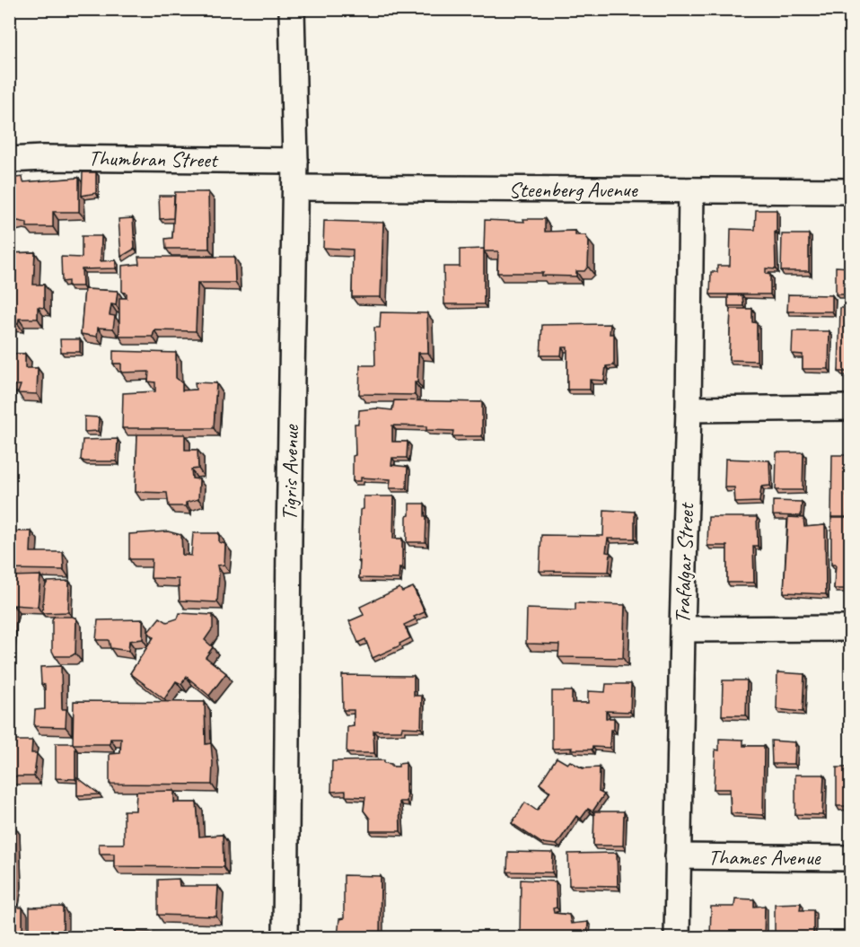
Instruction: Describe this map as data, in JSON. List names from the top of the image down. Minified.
{"streets":{"street":["Thumbran Street","Steenberg Avenue","Tigris Avenue","Trafalgar Street","Thames Avenue"]},"crossings":[["Thumbran Street","Tigris Avenue"],["Steenberg Avenue","Tigris Avenue"],["Steenberg Avenue","Trafalgar Street"],["Trafalgar Street","Thames Avenue"]]}
